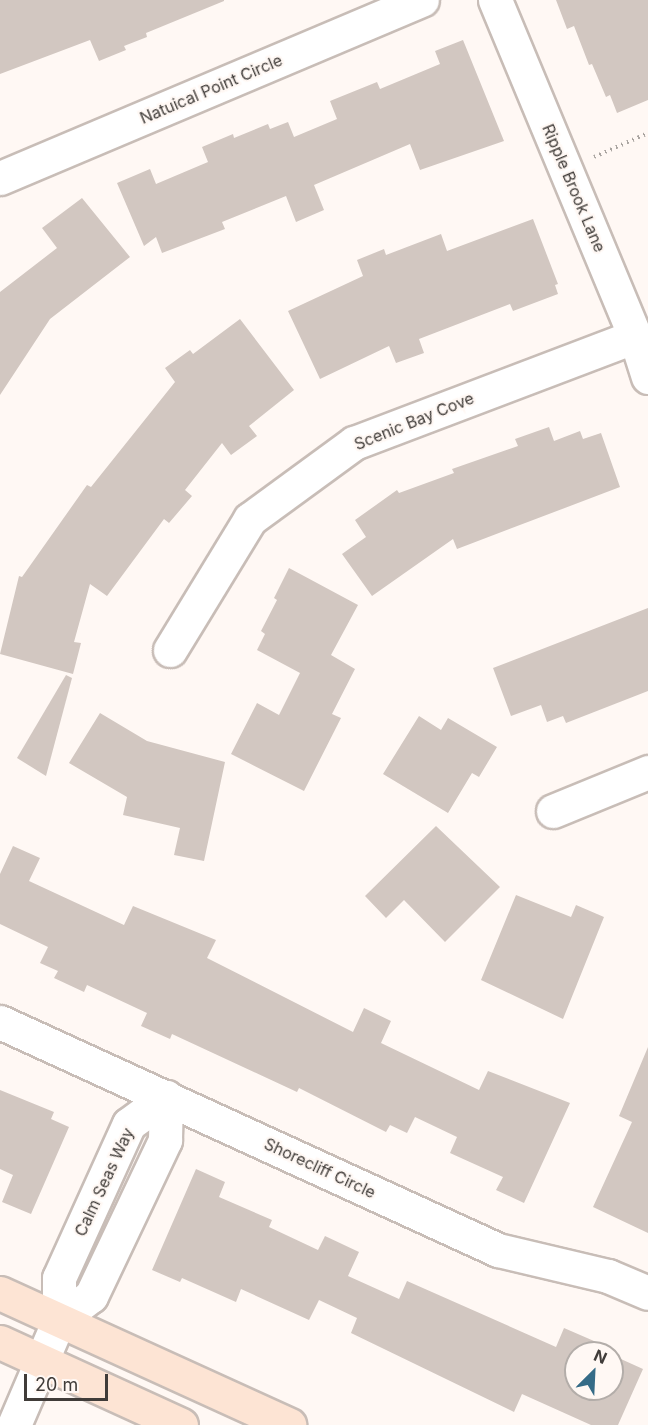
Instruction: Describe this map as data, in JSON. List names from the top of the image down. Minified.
{"streets":{"street":["Natuical Point Circle","Ripple Brook Lane","Scenic Bay Cove","Shorecliff Circle","Calm Seas Way"]},"crossings":[["Ripple Brook Lane","Scenic Bay Cove"],["Shorecliff Circle","Calm Seas Way"]],"scale_bar":"20 m","north":"top right"}
